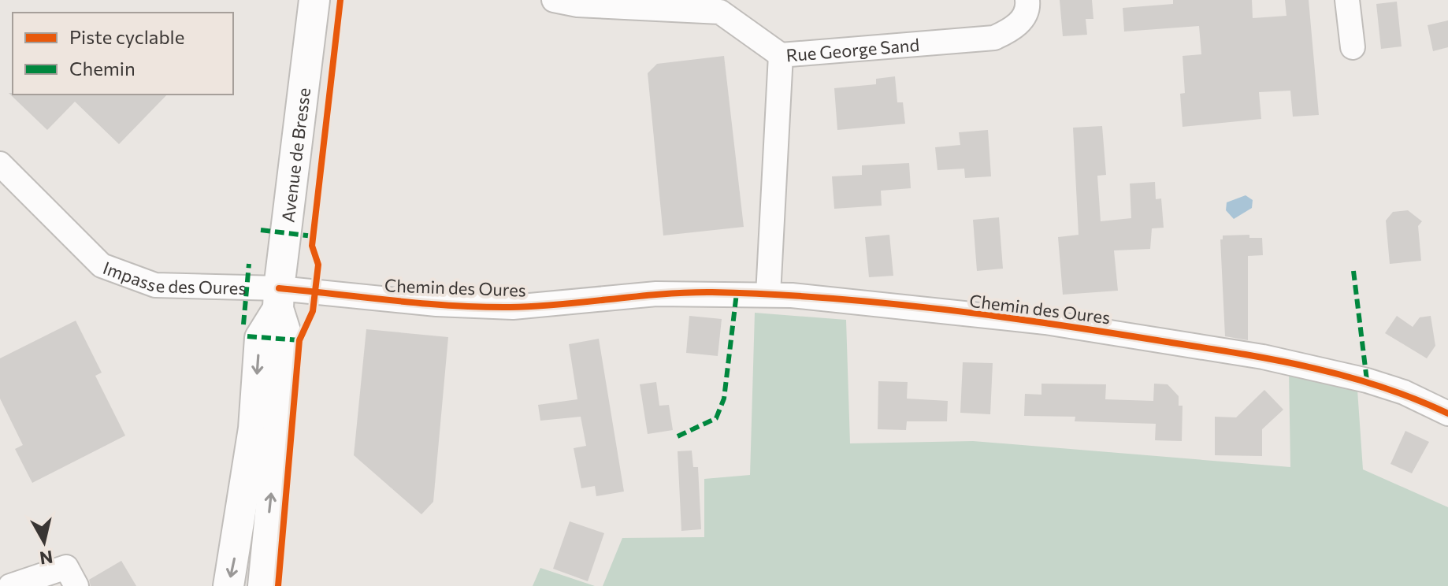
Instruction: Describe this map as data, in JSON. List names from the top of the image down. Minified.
{"streets":{"main road":["Avenue de Bresse"],"street":["Rue George Sand","Impasse des Oures","Chemin des Oures"]},"crossings":[["Rue George Sand","Chemin des Oures"],["Avenue de Bresse","Impasse des Oures"],["Avenue de Bresse","Chemin des Oures"],["Impasse des Oures","Chemin des Oures"]],"legend":["Piste cyclable","Chemin"],"north":"bottom"}
